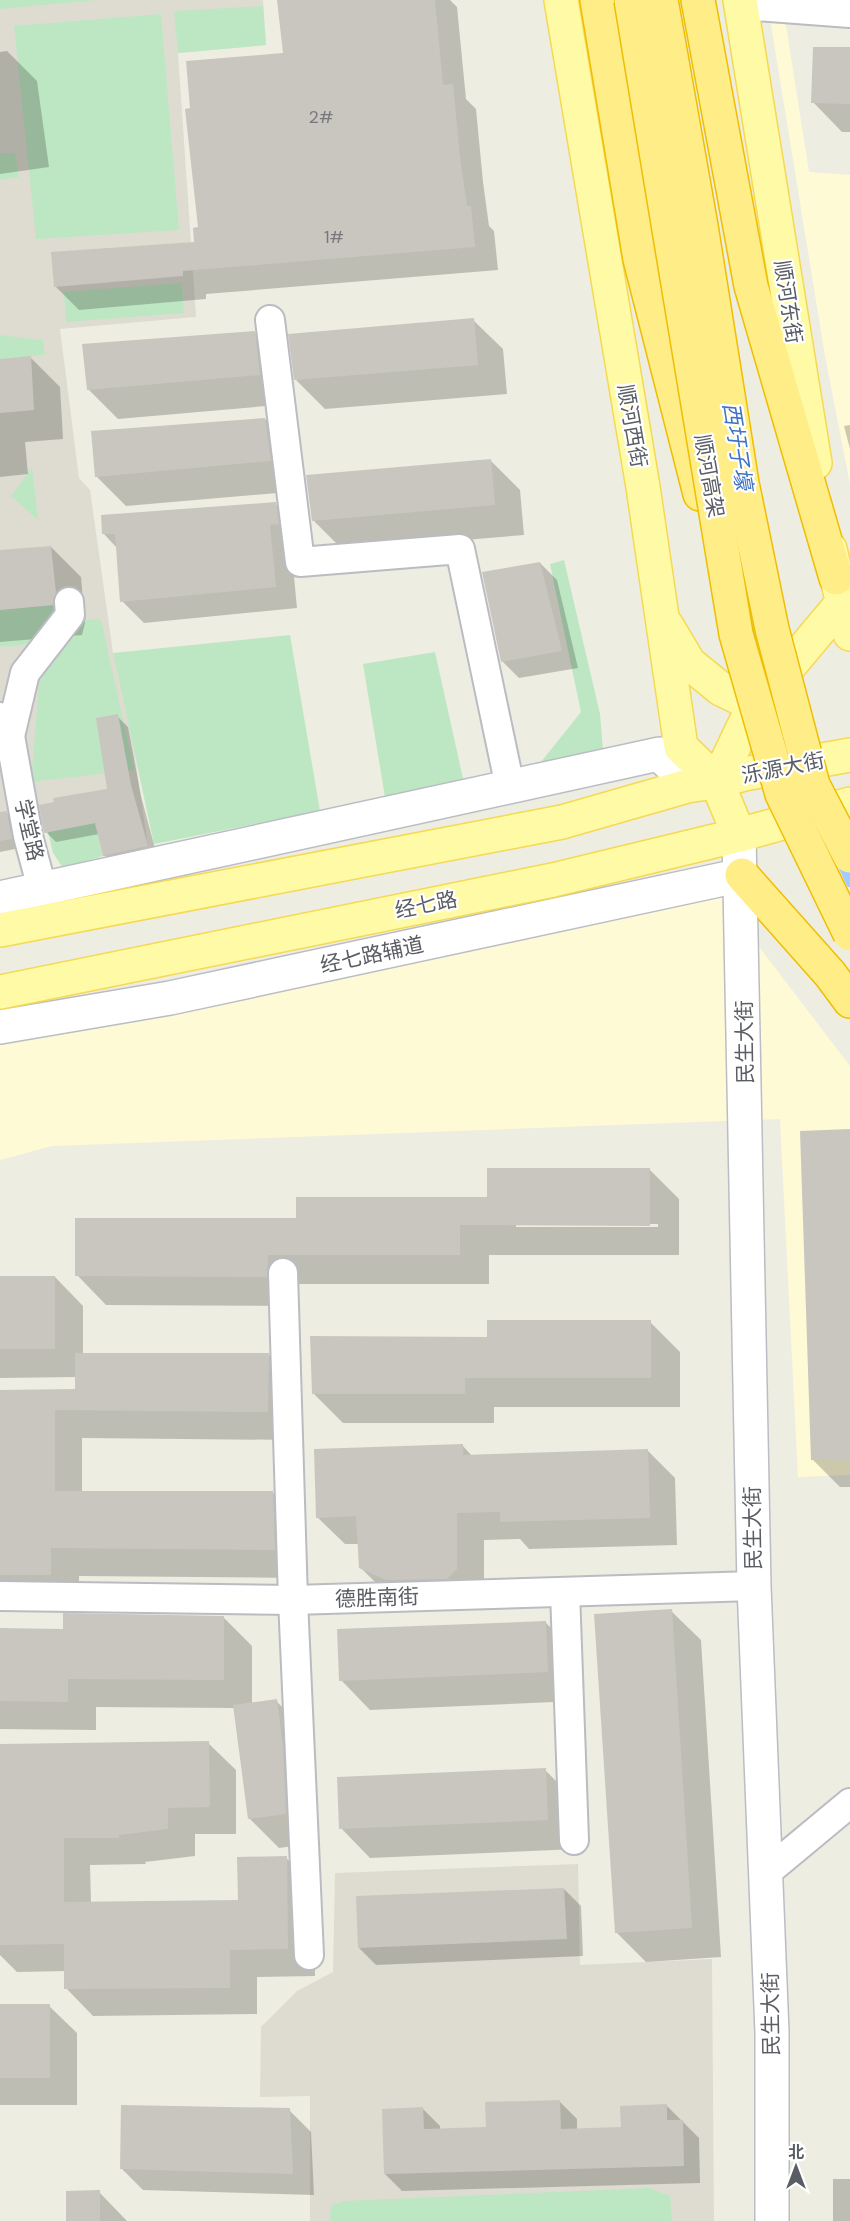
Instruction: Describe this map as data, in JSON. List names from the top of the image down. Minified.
{"streets":{"highway":["顺河高架"],"main road":["顺河东街","顺河西街","泺源大街","经七路"],"street":["学堂路","经七路辅道","民生大街","德胜南街"]},"crossings":[["顺河西街","泺源大街"],["顺河西街","经七路"],["顺河西街","民生大街"],["经七路","民生大街"],["经七路辅道","民生大街"],["民生大街","德胜南街"]],"water":["西圩子壕"],"house_numbers":["2#","1#"],"north":"top"}
